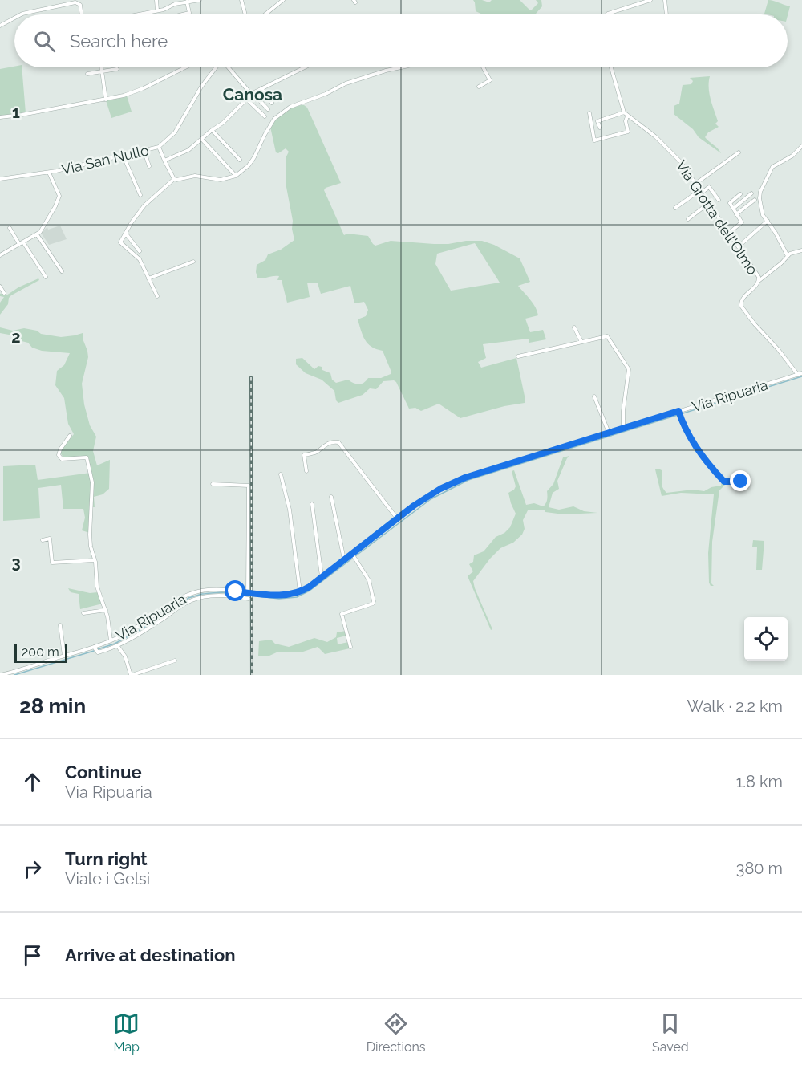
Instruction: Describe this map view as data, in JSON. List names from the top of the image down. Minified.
{"streets":{"street":["Via San Nullo","Via Grotta dell'Olmo","Via Ripuaria"]},"crossings":[["Via Grotta dell'Olmo","Via Ripuaria"]],"districts":["Canosa"],"scale_bar":"200 m","page":{"search":"Search here","scale":"200 m","heading":["28 min","Walk · 2.2 km"],"list":[["Continue","Via Ripuaria","1.8 km"],["Turn right","Viale i Gelsi","380 m"],"Arrive at destination"],"nav":["Map","Directions","Saved"]},"grid":{"rows":["1","2","3"]}}
